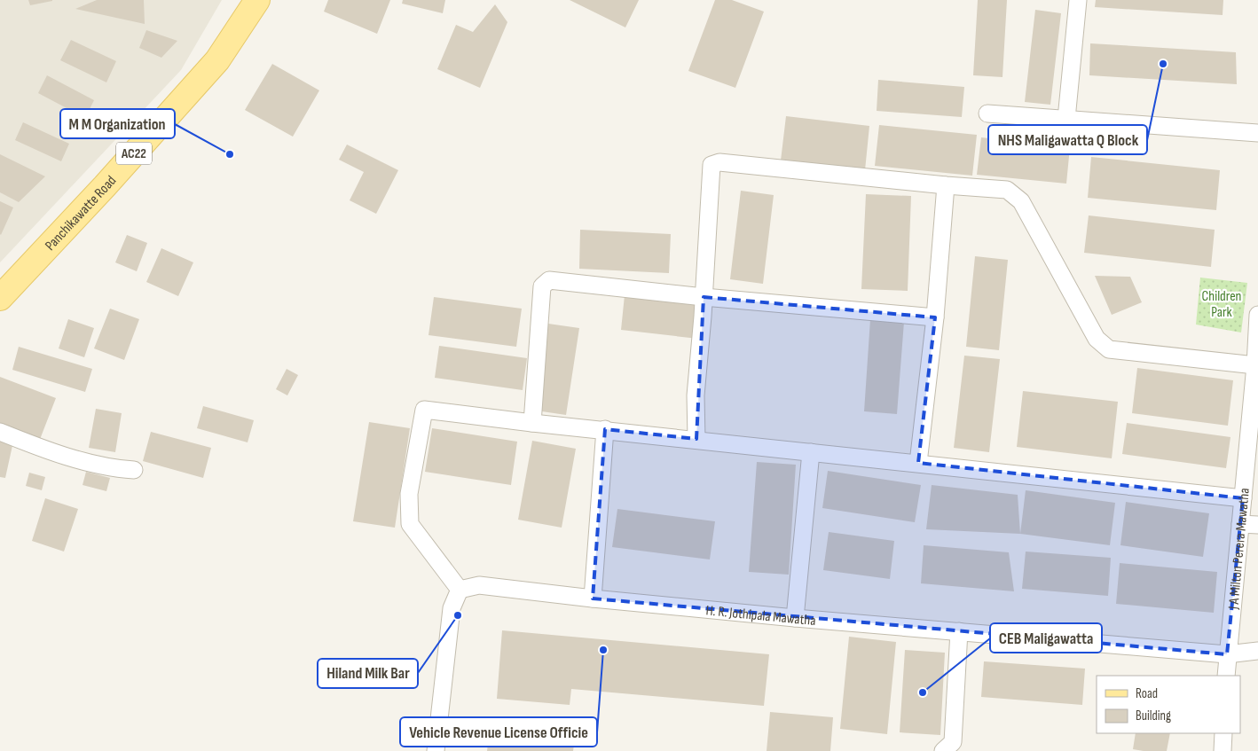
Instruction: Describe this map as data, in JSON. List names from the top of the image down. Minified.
{"streets":{"main road":["AC22","Panchikawatte Road"],"street":["J A Milton Perera Mawatha","H. R. Jothipala Mawatha"]},"crossings":[["J A Milton Perera Mawatha","H. R. Jothipala Mawatha"]],"parks":["Children Park"],"places":["NHS Maligawatta Q Block","M M Organization","Hiland Milk Bar","Vehicle Revenue License Officie","CEB Maligawatta"],"legend":["Road","Building"]}
